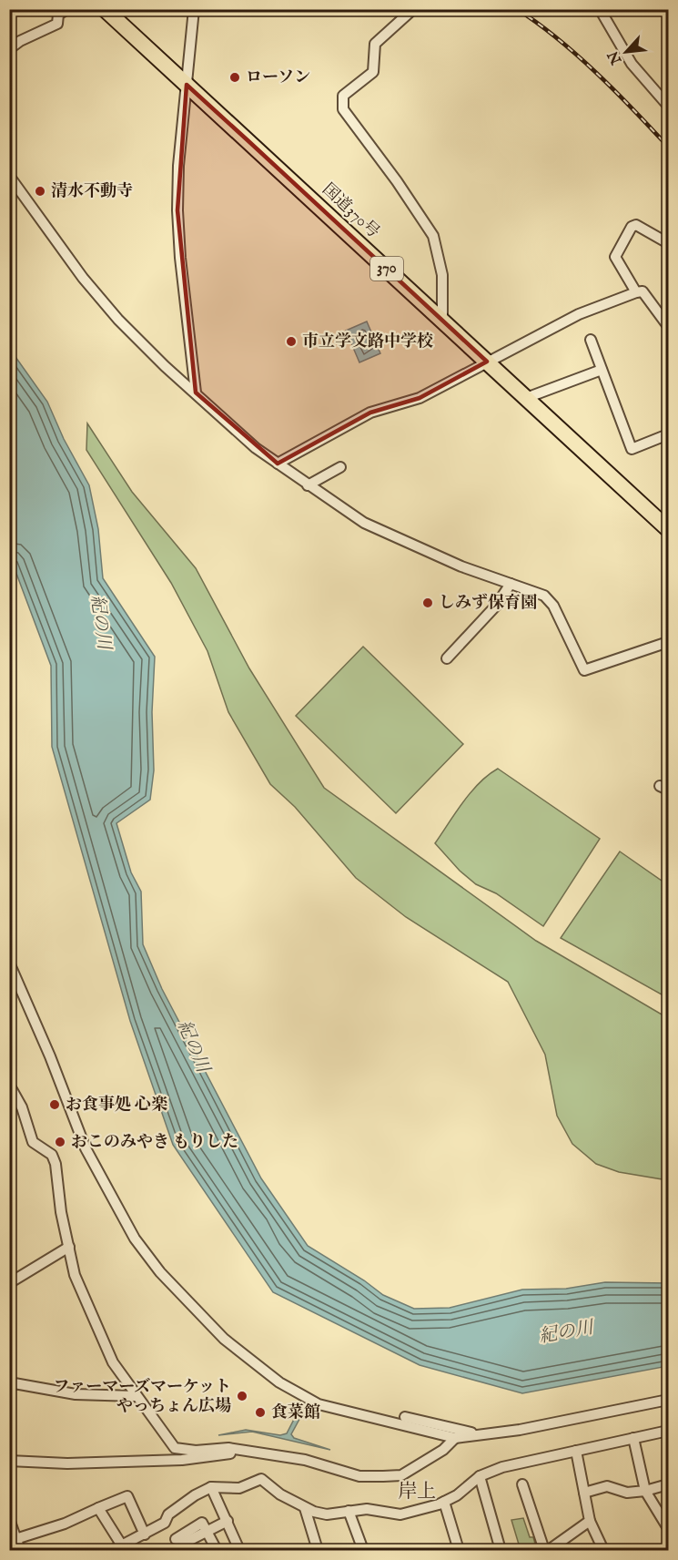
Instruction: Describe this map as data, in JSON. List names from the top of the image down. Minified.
{"streets":{"highway":["国道370号","370"]},"districts":["岸上"],"water":["紀の川"],"places":["ローソン","清水不動寺","市立学文路中学校","しみず保育園","お食事処 心楽","おこのみやき もりした","ファーマーズマーケット やっちょん広場","食菜館"],"north":"bottom left"}
